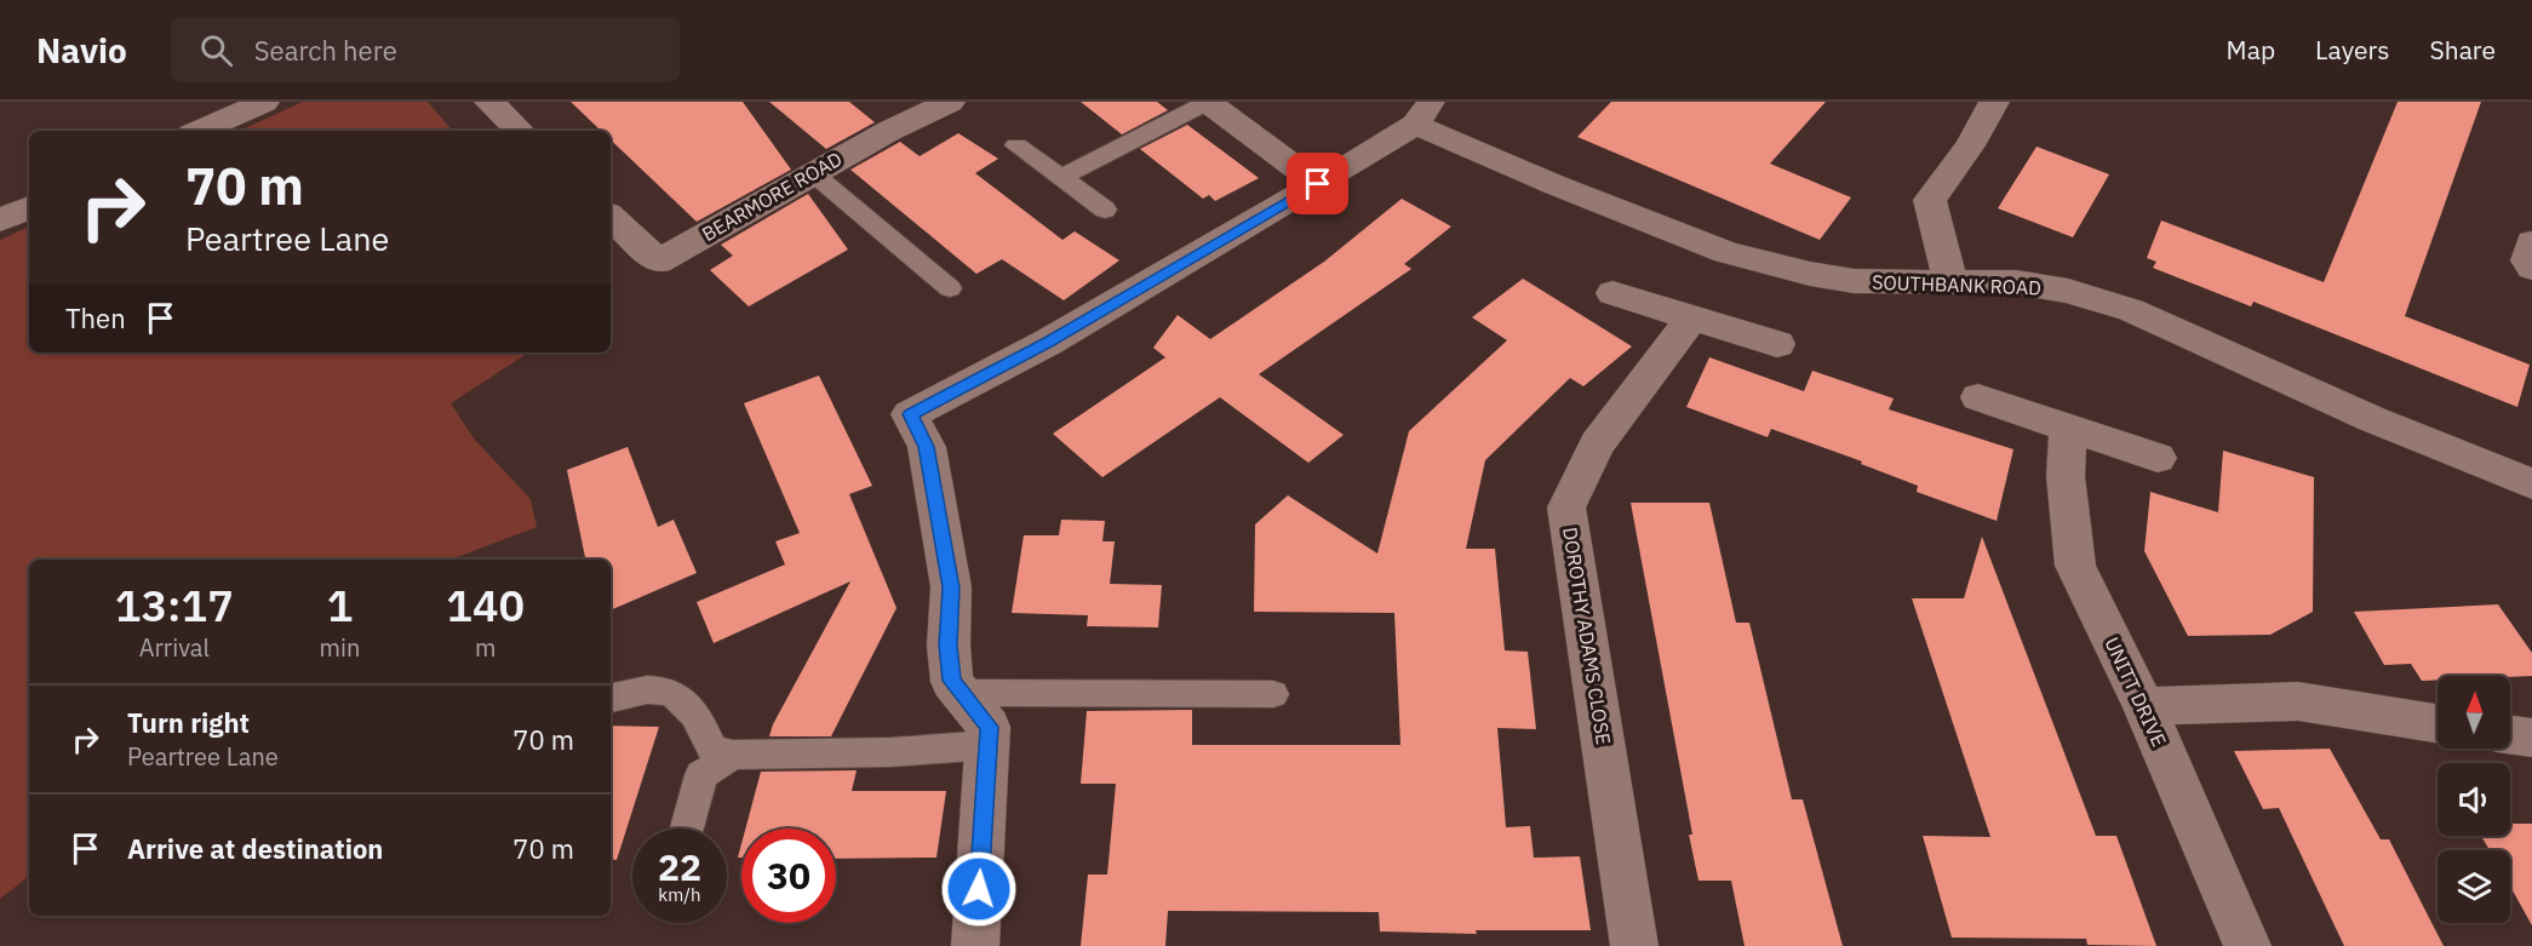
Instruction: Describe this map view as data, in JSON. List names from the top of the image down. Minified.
{"streets":{"street":["BEARMORE ROAD","SOUTHBANK ROAD","DOROTHY ADAMS CLOSE","UNITT DRIVE"]},"north":"top","page":{"header":"Navio","search":"Search here","nav":["Map","Layers","Share"],"turn":["70 m","Peartree Lane"],"then":"Then","eta":["13:17","Arrival","1","min","140","m"],"list":[{"name":"Turn right","note":"Peartree Lane","value":"70 m"},{"name":"Arrive at destination","value":"70 m"}],"speed":"22 km/h","limit":"30"}}
